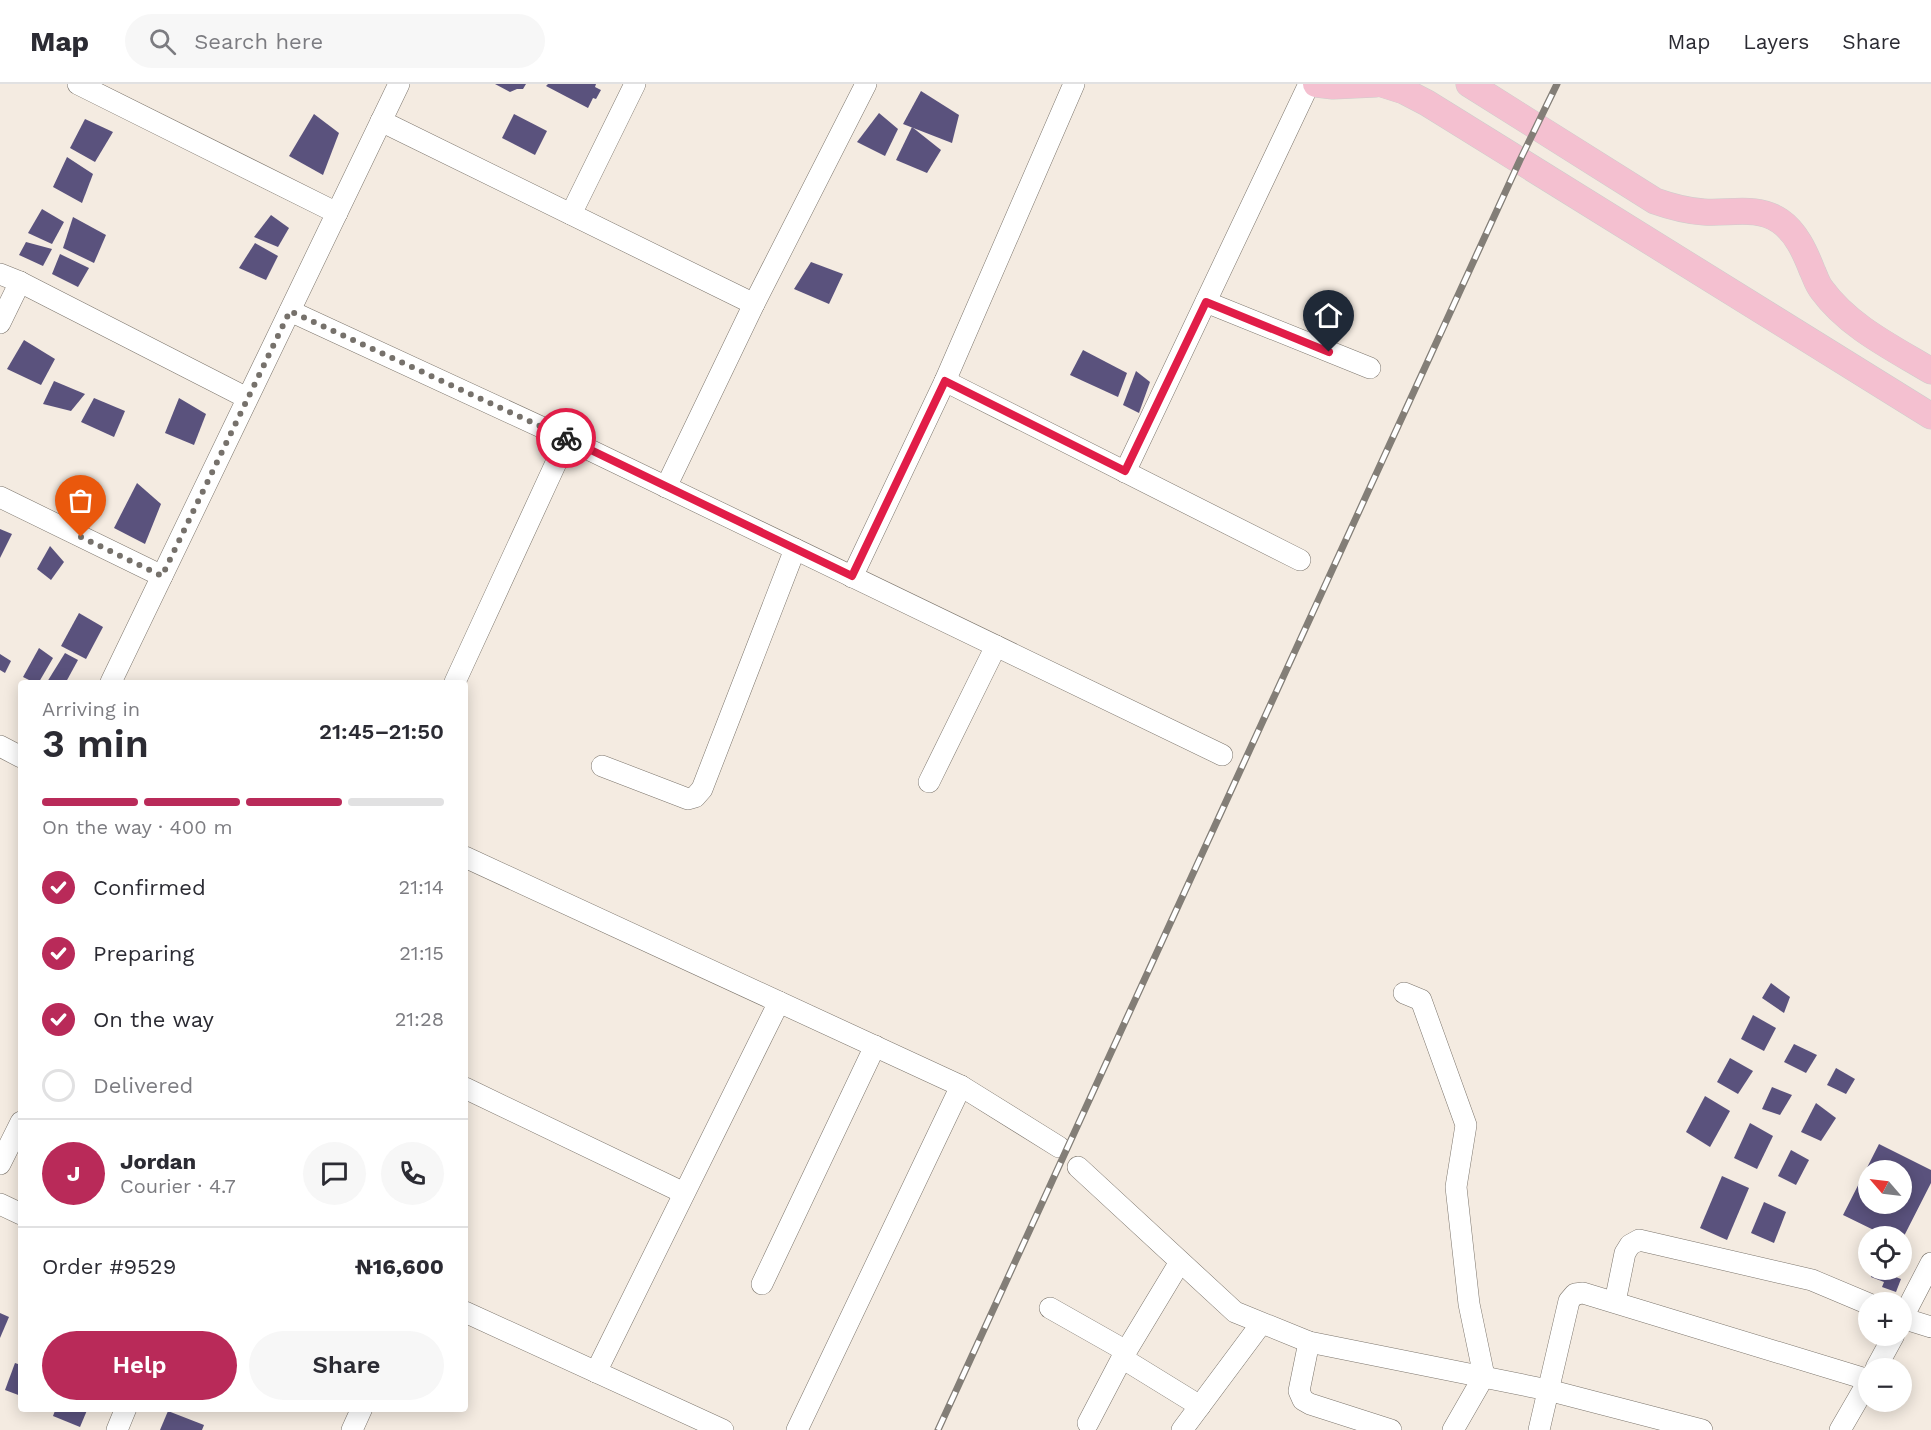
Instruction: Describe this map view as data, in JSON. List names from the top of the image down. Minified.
{"north":"top left","page":{"header":"Map","search":"Search here","nav":["Map","Layers","Share"],"heading":["3 min","Arriving in","21:45–21:50"],"panel":["Jordan","Courier · 4.7","Order #9529","₦16,600"],"bar":"On the way · 400 m","list":[["Confirmed","21:14"],["Preparing","21:15"],["On the way","21:28"],"Delivered"],"round":"J","map_buttons":["+","−"],"buttons":["Help","Share"]}}
